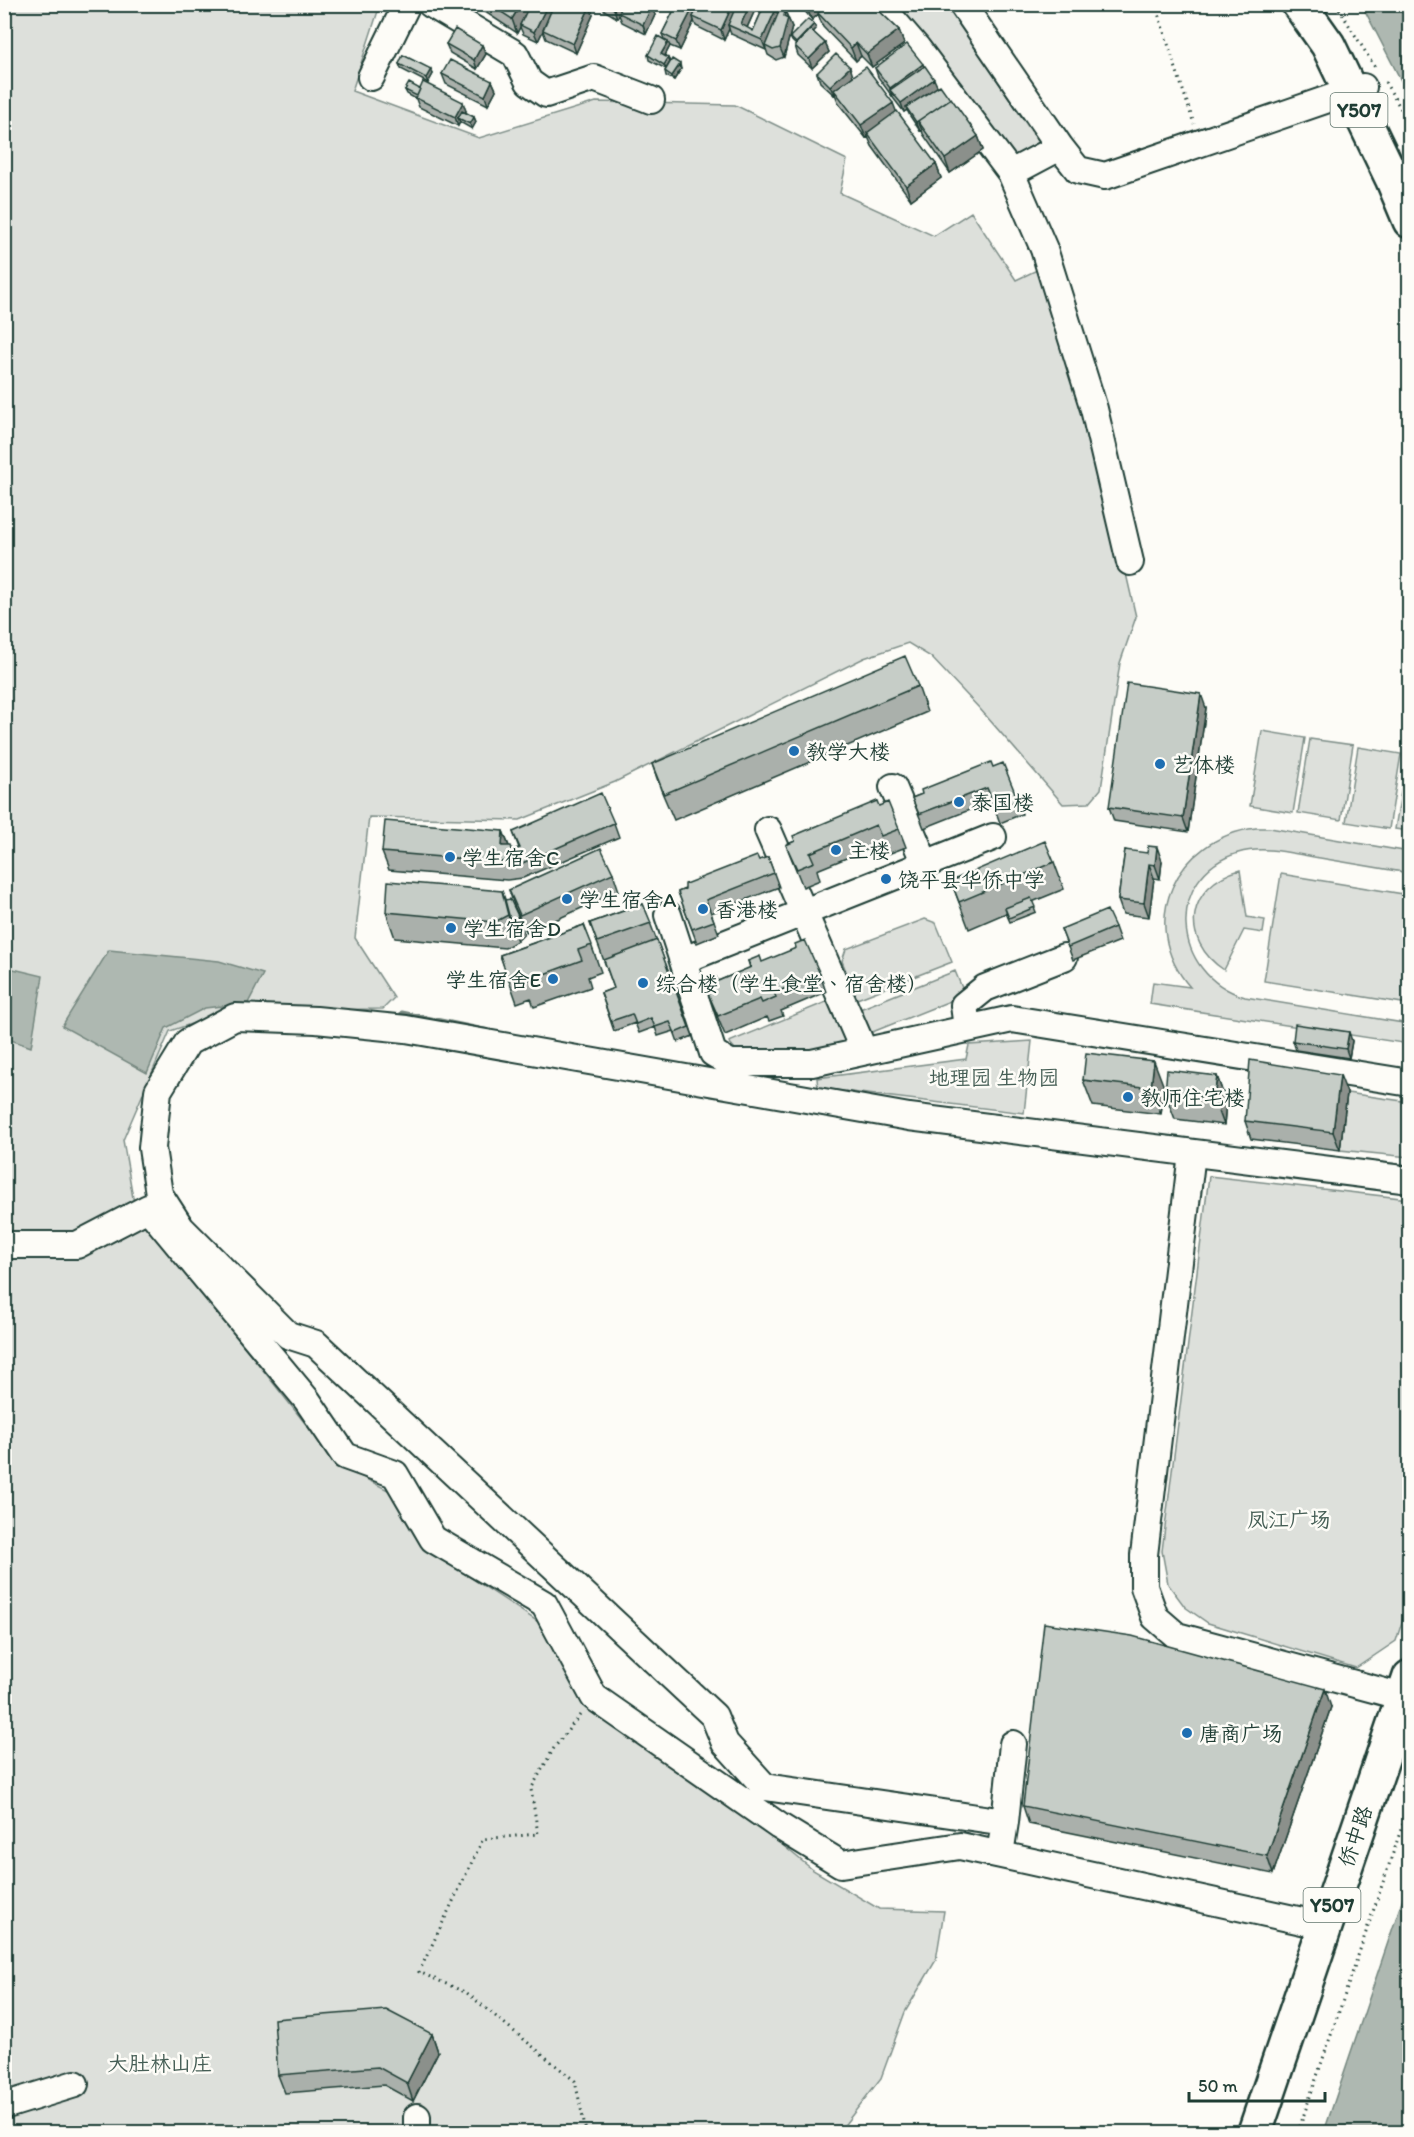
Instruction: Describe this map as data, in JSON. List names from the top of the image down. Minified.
{"streets":{"main road":["Y507","侨中路"]},"parks":["地理园 生物园","凤江广场","大肚林山庄"],"places":["教学大楼","艺体楼","泰国楼","主楼","学生宿舍C","饶平县华侨中学","学生宿舍A","香港楼","学生宿舍D","学生宿舍E","综合楼（学生食堂、宿舍楼）","教师住宅楼","唐商广场"],"scale_bar":"50 m"}
